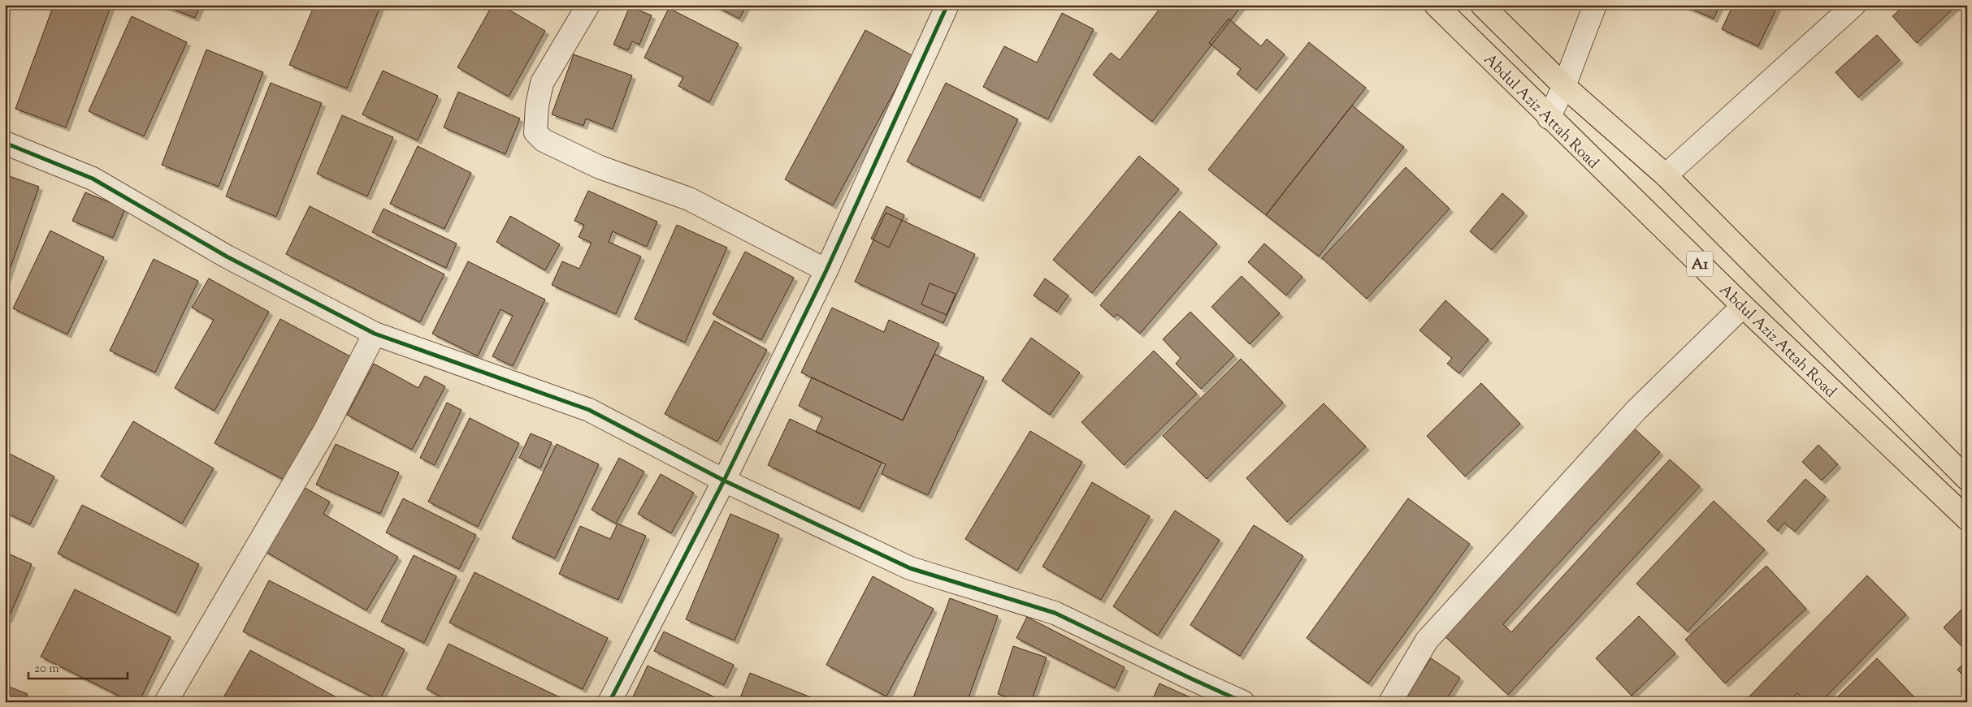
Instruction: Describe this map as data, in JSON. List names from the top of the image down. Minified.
{"streets":{"highway":["Abdul Aziz Attah Road","A1"]},"scale_bar":"20 m"}
